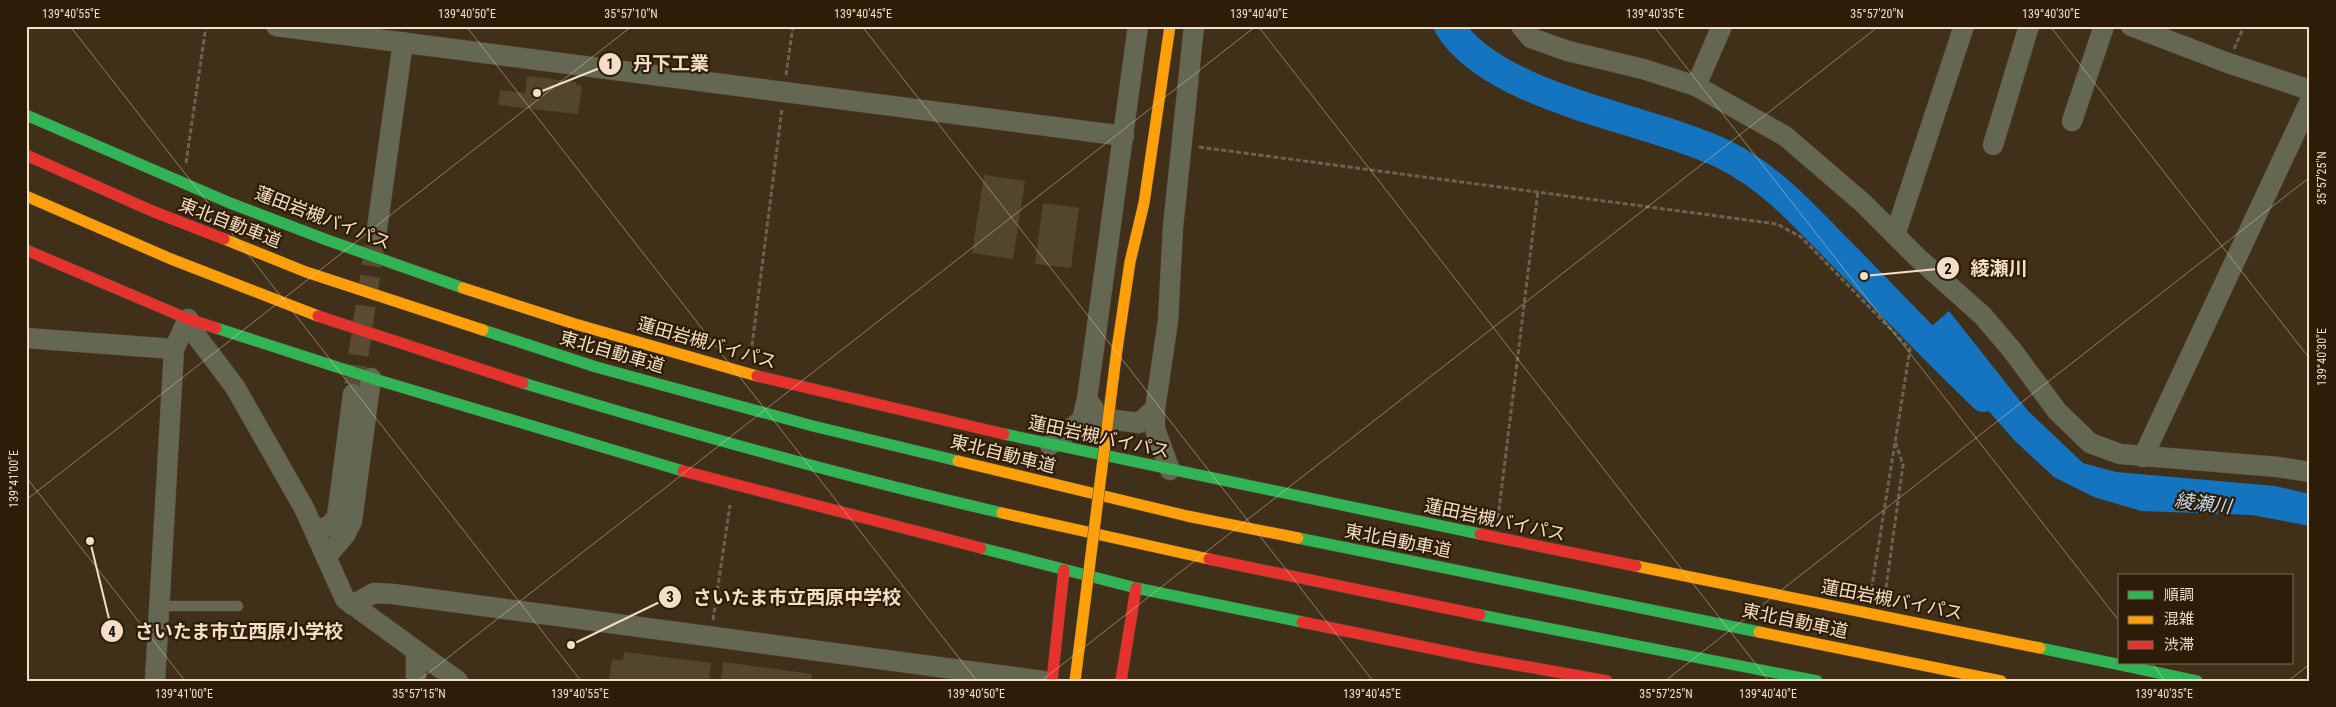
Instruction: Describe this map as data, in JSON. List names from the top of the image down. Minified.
{"streets":{"main road":["蓮田岩槻バイパス","東北自動車道"]},"water":["綾瀬川"],"places":["丹下工業","綾瀬川","さいたま市立西原小学校","さいたま市立西原中学校"],"legend":["順調","混雑","渋滞"],"coordinates":["139°40'55\"E","139°40'50\"E","35°57'10\"N","139°40'45\"E","139°40'40\"E","139°40'35\"E","35°57'20\"N","139°40'30\"E","35°57'25\"N","139°41'00\"E","35°57'15\"N"]}
